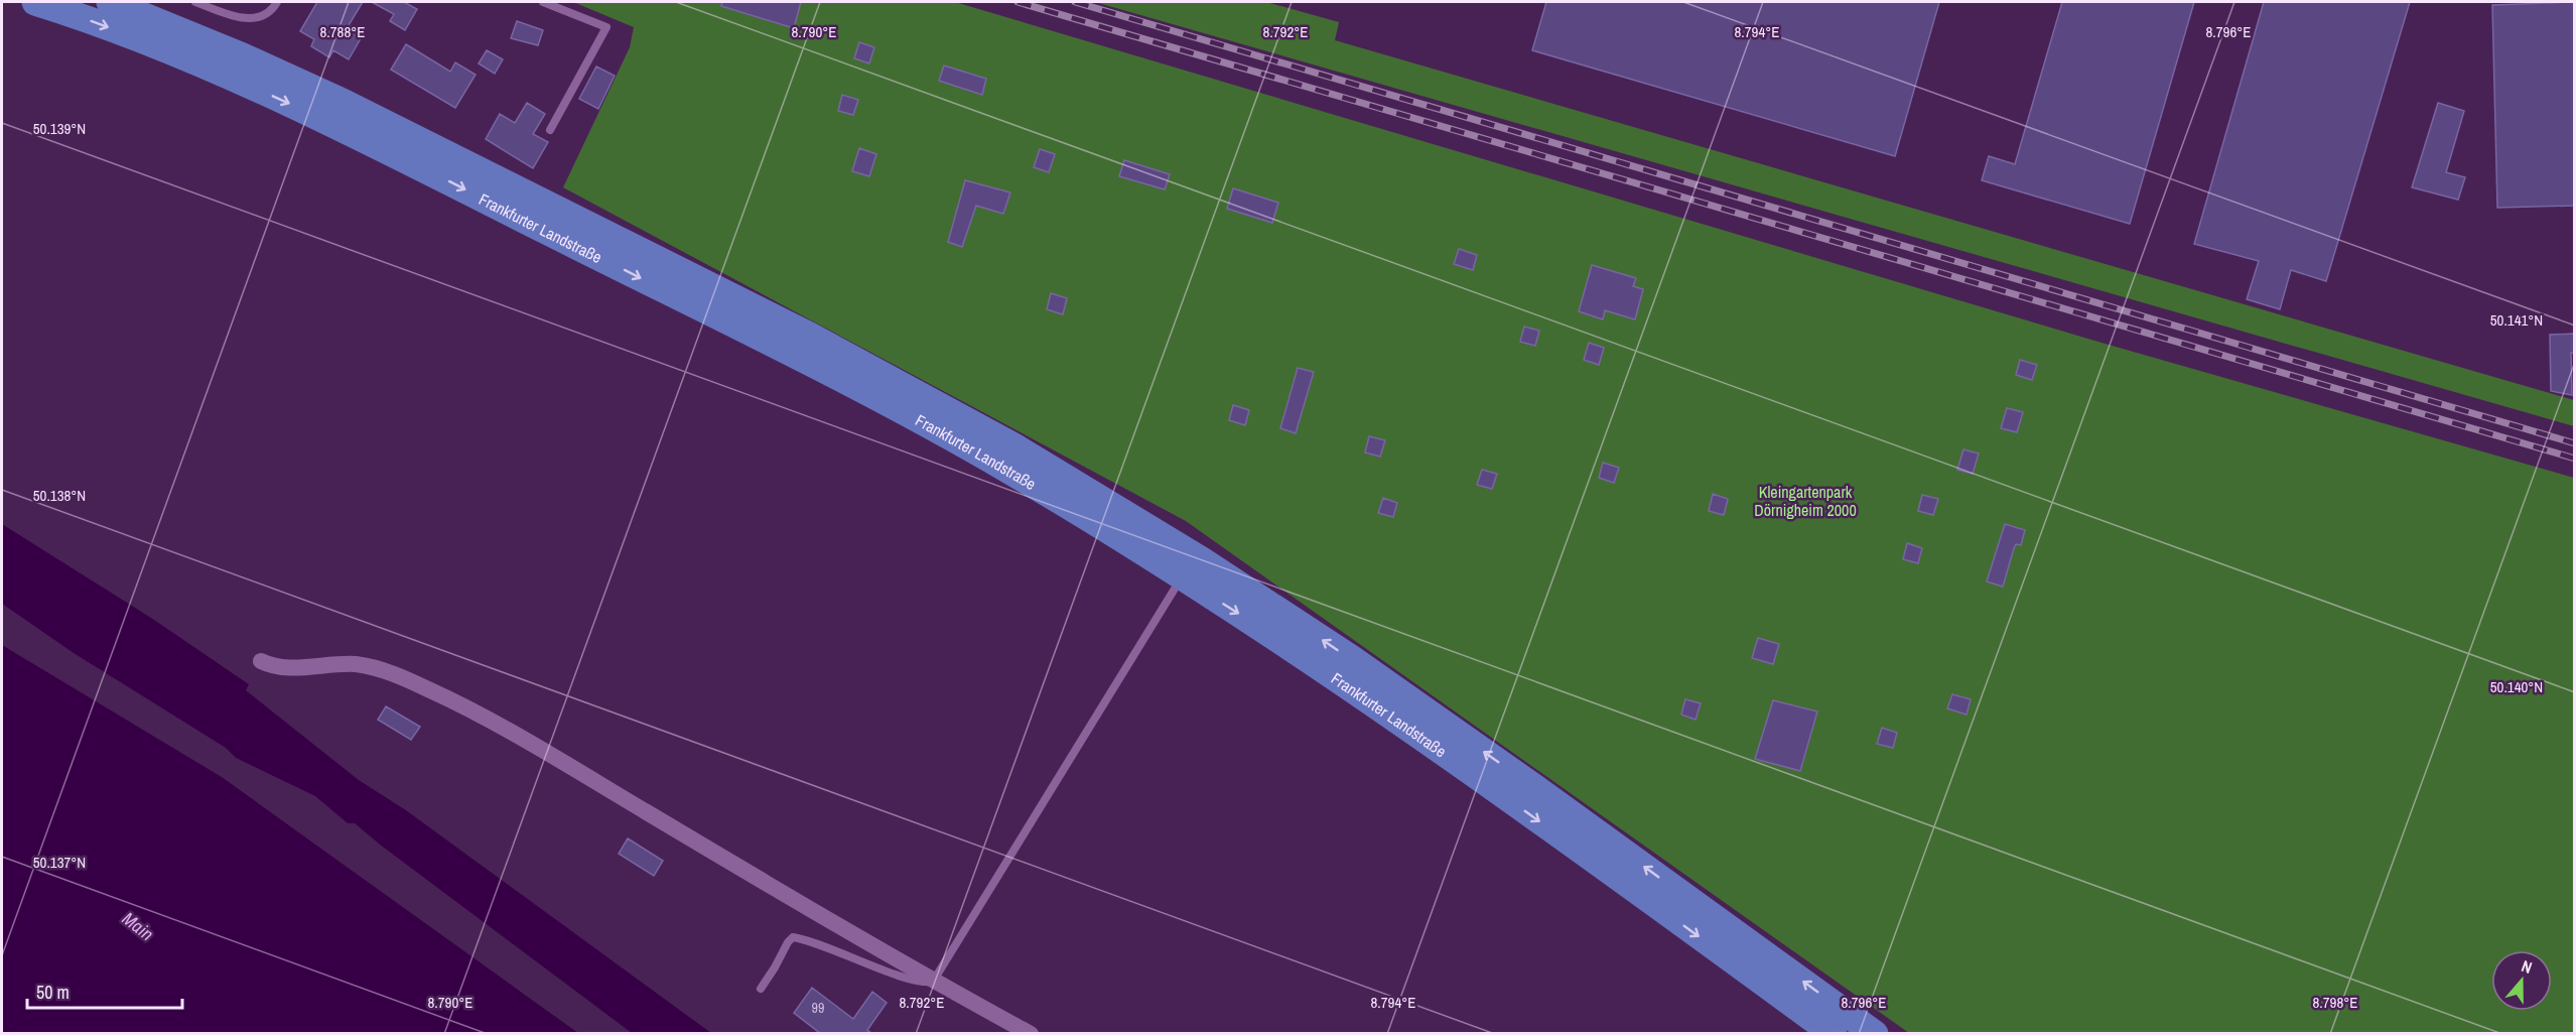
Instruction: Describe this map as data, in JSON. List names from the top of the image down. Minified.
{"streets":{"main road":["Frankfurter Landstraße"]},"water":["Main"],"parks":["Kleingartenpark Dörnigheim 2000"],"house_numbers":["99"],"scale_bar":"50 m","north":"top","coordinates":["8.790°E","8.792°E","8.794°E","8.796°E","8.788°E","50.139°N","50.141°N","50.138°N","50.140°N","50.137°N","8.798°E"]}
